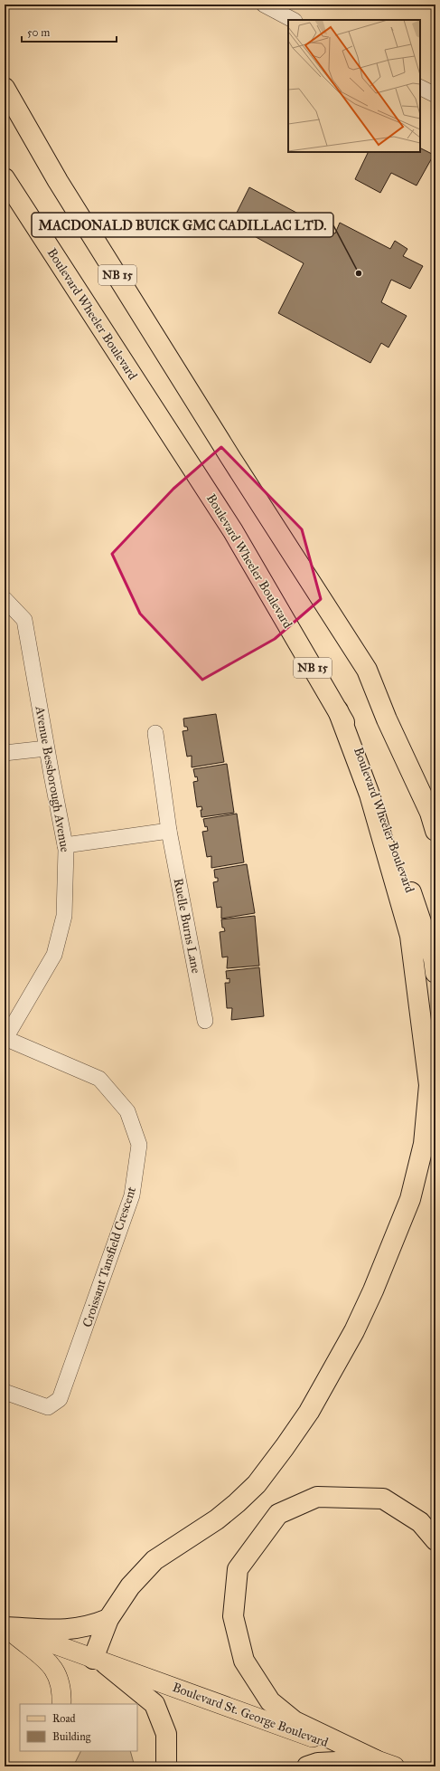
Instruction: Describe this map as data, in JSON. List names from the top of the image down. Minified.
{"streets":{"highway":["NB 15","Boulevard Wheeler Boulevard"],"main road":["Boulevard St. George Boulevard"],"street":["Avenue Bessborough Avenue","Ruelle Burns Lane","Croissant Tansfield Crescent"]},"crossings":[["Avenue Bessborough Avenue","Croissant Tansfield Crescent"]],"places":["MACDONALD BUICK GMC CADILLAC LTD."],"legend":["Road","Building"],"scale_bar":"50 m"}
